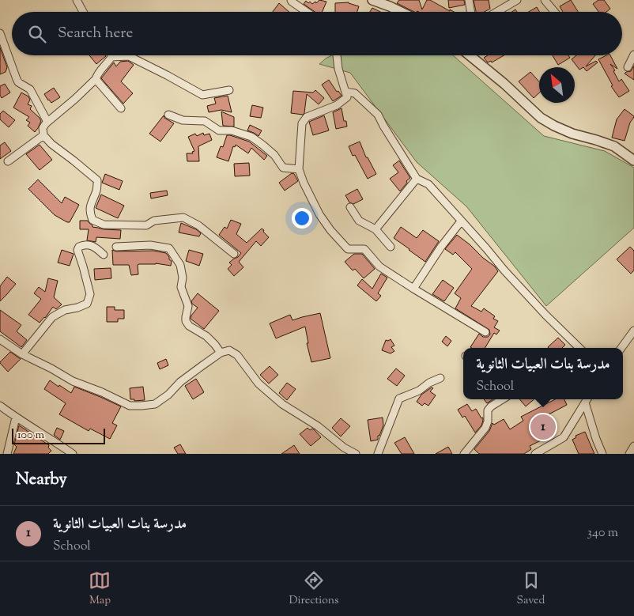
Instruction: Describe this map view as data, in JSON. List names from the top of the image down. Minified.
{"scale_bar":"100 m","north":"top left","page":{"search":"Search here","popup":["مدرسة بنات العبيات الثانوية","School"],"pins":"1","scale":"100 m","heading":"Nearby","list":[{"mark":"1","name":"مدرسة بنات العبيات الثانوية","note":"School","value":"340 m"}],"nav":["Map","Directions","Saved"]}}
